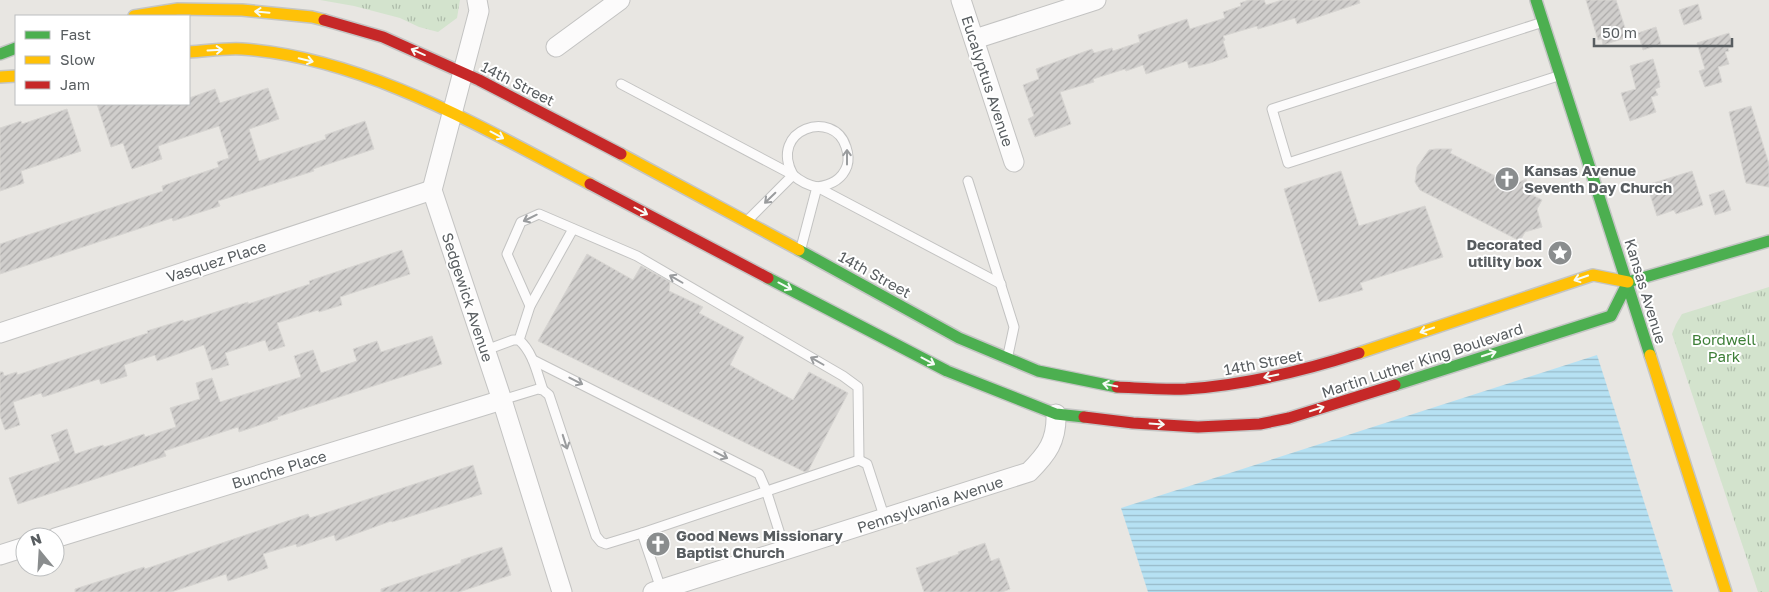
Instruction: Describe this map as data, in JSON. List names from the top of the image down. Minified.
{"streets":{"main road":["14th Street","Kansas Avenue","Martin Luther King Boulevard"],"street":["Eucalyptus Avenue","Vasquez Place","Sedgewick Avenue","Bunche Place","Pennsylvania Avenue"]},"crossings":[["14th Street","Kansas Avenue"],["14th Street","Martin Luther King Boulevard"],["Vasquez Place","Sedgewick Avenue"],["Kansas Avenue","Martin Luther King Boulevard"],["Sedgewick Avenue","Bunche Place"],["Martin Luther King Boulevard","Pennsylvania Avenue"]],"one_way":["14th Street","Martin Luther King Boulevard"],"parks":["Bordwell Park"],"places":{"church":["Kansas Avenue Seventh Day Church","Good News Missionary Baptist Church"],"place":["Decorated utility box"]},"legend":["Fast","Slow","Jam"],"scale_bar":"50 m","north":"top"}
